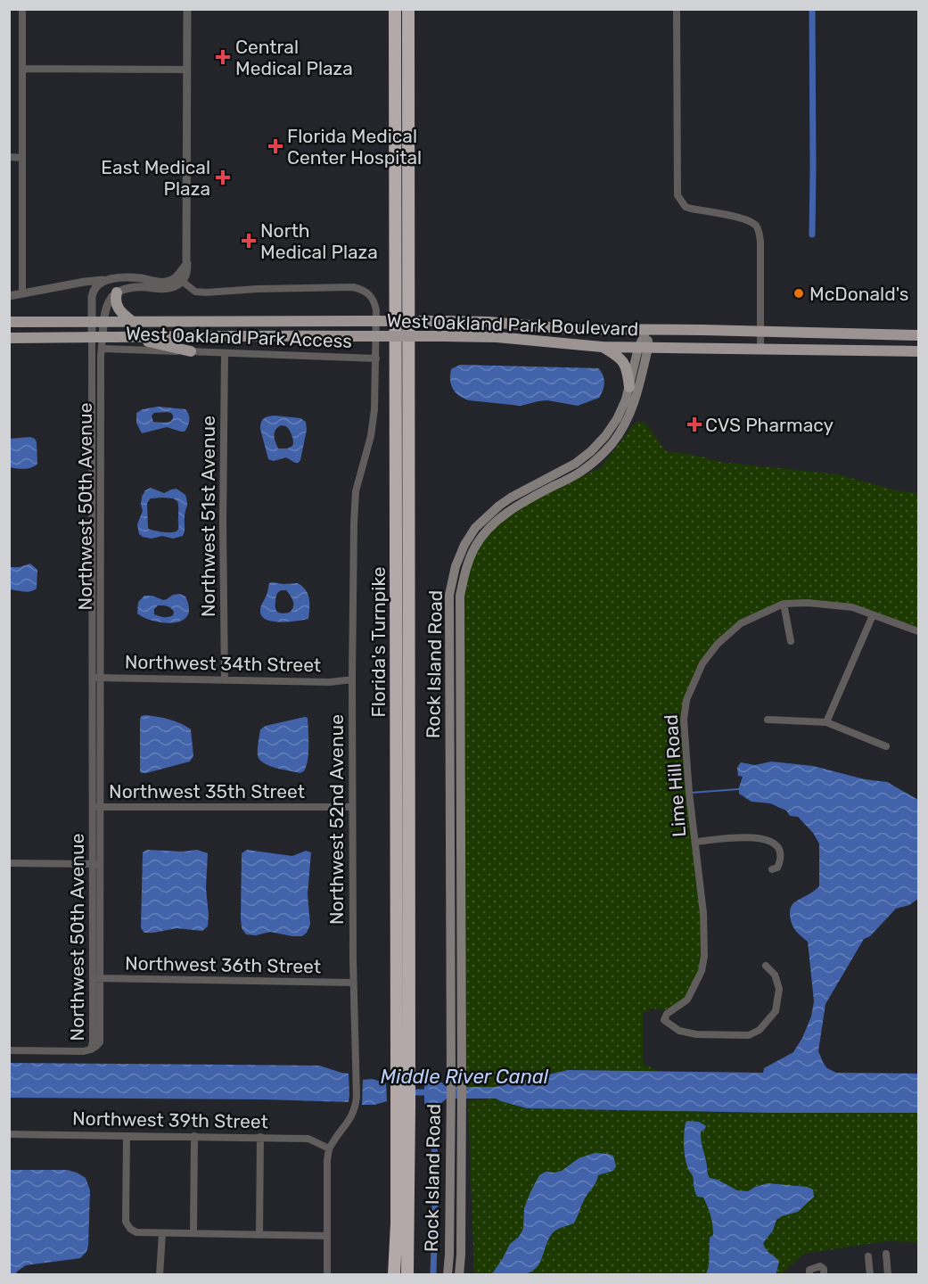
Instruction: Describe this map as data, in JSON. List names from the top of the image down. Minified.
{"streets":{"highway":["Florida's Turnpike"],"main road":["West Oakland Park Boulevard","Rock Island Road"],"street":["West Oakland Park Access","Northwest 50th Avenue","Northwest 51st Avenue","Northwest 34th Street","Lime Hill Road","Northwest 35th Street","Northwest 52nd Avenue","Northwest 36th Street","Northwest 39th Street"]},"crossings":[["West Oakland Park Boulevard","West Oakland Park Access"],["West Oakland Park Boulevard","Northwest 50th Avenue"],["West Oakland Park Boulevard","Rock Island Road"],["West Oakland Park Access","Northwest 50th Avenue"],["West Oakland Park Access","Northwest 51st Avenue"],["West Oakland Park Access","Northwest 52nd Avenue"],["Northwest 50th Avenue","Northwest 34th Street"],["Northwest 50th Avenue","Northwest 35th Street"],["Northwest 50th Avenue","Northwest 36th Street"],["Northwest 51st Avenue","Northwest 34th Street"],["Northwest 34th Street","Northwest 52nd Avenue"],["Northwest 35th Street","Northwest 52nd Avenue"],["Northwest 52nd Avenue","Northwest 36th Street"],["Northwest 52nd Avenue","Northwest 39th Street"]],"water":["Middle River Canal"],"places":{"health":["Central Medical Plaza","Florida Medical Center Hospital","East Medical Plaza","North Medical Plaza","CVS Pharmacy"],"other":["McDonald's"]}}
